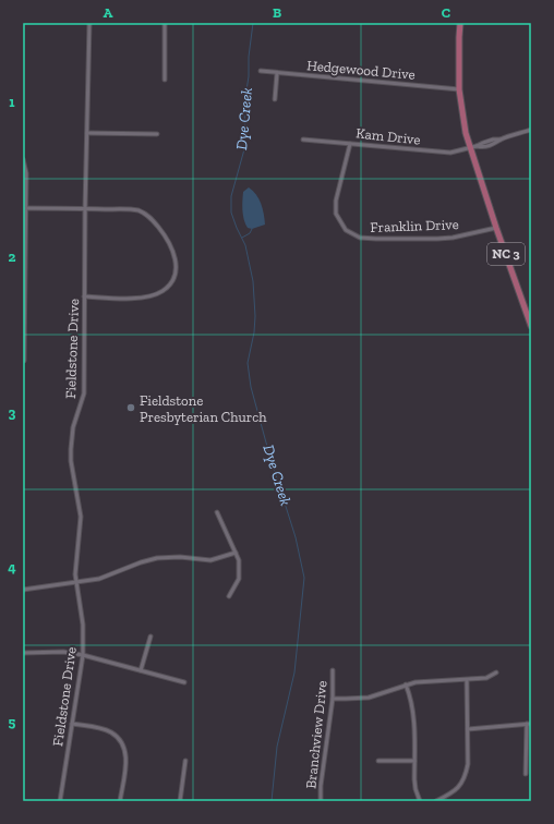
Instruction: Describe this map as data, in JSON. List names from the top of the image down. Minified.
{"streets":{"main road":["NC 3"],"street":["Hedgewood Drive","Kam Drive","Franklin Drive","Fieldstone Drive","Branchview Drive"]},"crossings":[["Hedgewood Drive","NC 3"],["Kam Drive","Franklin Drive"],["Kam Drive","NC 3"],["Franklin Drive","NC 3"]],"water":["Dye Creek"],"places":["Fieldstone Presbyterian Church"],"grid":{"columns":["A","B","C"],"rows":["1","2","3","4","5"]}}
